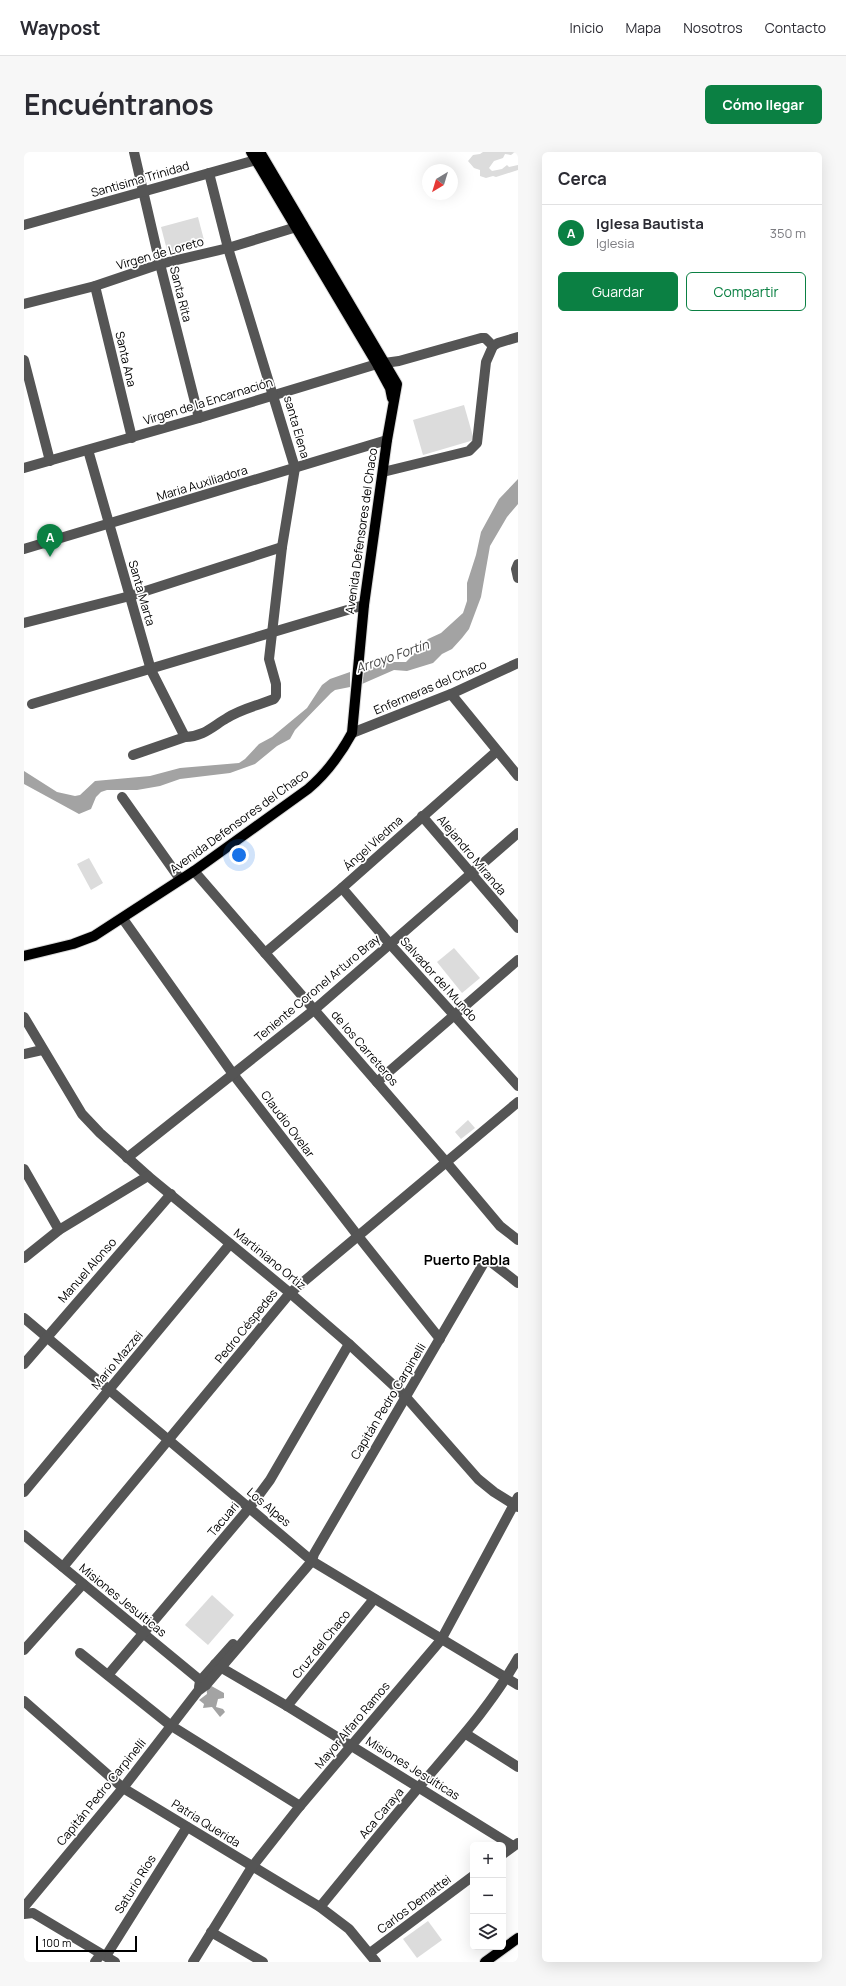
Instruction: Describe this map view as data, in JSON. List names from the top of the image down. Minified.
{"streets":{"main road":["Avenida Defensores del Chaco"],"street":["Santisima Trinidad","Virgen de Loreto","Santa Rita","Santa Ana","Virgen de la Encarnación","santa Elena","Maria Auxiliadora","Santa Marta","Enfermeras del Chaco","Ángel Viedma","Alejandro Miranda","Salvador del Mundo","Teniente Coronel Arturo Bray","de los Carreteros","Claudio Ovelar","Martiniano Ortiz","Manuel Alonso","Pedro Céspedes","Mario Mazzei","Capitán Pedro Carpinelli","Los Alpes","Tacuari","Misiones Jesuíticas","Cruz del Chaco","Mayor Alfaro Ramos","Aca Caraya","Patria Querida","Saturio Ríos","Carlos Demattei"]},"crossings":[["Santisima Trinidad","Santa Rita"],["Santisima Trinidad","santa Elena"],["Virgen de Loreto","Santa Rita"],["Virgen de Loreto","Santa Ana"],["Virgen de Loreto","santa Elena"],["Santa Rita","Virgen de la Encarnación"],["Santa Ana","Virgen de la Encarnación"],["Virgen de la Encarnación","santa Elena"],["Virgen de la Encarnación","Avenida Defensores del Chaco"],["Virgen de la Encarnación","Santa Marta"],["santa Elena","Maria Auxiliadora"],["santa Elena","Santa Marta"],["Maria Auxiliadora","Avenida Defensores del Chaco"],["Maria Auxiliadora","Santa Marta"],["Avenida Defensores del Chaco","Enfermeras del Chaco"],["Avenida Defensores del Chaco","de los Carreteros"],["Avenida Defensores del Chaco","Claudio Ovelar"],["Ángel Viedma","Alejandro Miranda"],["Ángel Viedma","Salvador del Mundo"],["Ángel Viedma","de los Carreteros"],["Alejandro Miranda","Teniente Coronel Arturo Bray"],["Salvador del Mundo","Teniente Coronel Arturo Bray"],["Teniente Coronel Arturo Bray","de los Carreteros"],["Teniente Coronel Arturo Bray","Claudio Ovelar"],["Teniente Coronel Arturo Bray","Martiniano Ortiz"],["de los Carreteros","Pedro Céspedes"],["Claudio Ovelar","Pedro Céspedes"],["Claudio Ovelar","Capitán Pedro Carpinelli"],["Martiniano Ortiz","Manuel Alonso"],["Martiniano Ortiz","Pedro Céspedes"],["Martiniano Ortiz","Mario Mazzei"],["Martiniano Ortiz","Capitán Pedro Carpinelli"],["Martiniano Ortiz","Tacuari"],["Martiniano Ortiz","Mayor Alfaro Ramos"],["Manuel Alonso","Los Alpes"],["Pedro Céspedes","Los Alpes"],["Pedro Céspedes","Misiones Jesuíticas"],["Mario Mazzei","Los Alpes"],["Capitán Pedro Carpinelli","Los Alpes"],["Capitán Pedro Carpinelli","Misiones Jesuíticas"],["Capitán Pedro Carpinelli","Patria Querida"],["Los Alpes","Tacuari"],["Los Alpes","Cruz del Chaco"],["Los Alpes","Mayor Alfaro Ramos"],["Los Alpes","Aca Caraya"],["Tacuari","Misiones Jesuíticas"],["Misiones Jesuíticas","Cruz del Chaco"],["Misiones Jesuíticas","Mayor Alfaro Ramos"],["Misiones Jesuíticas","Aca Caraya"],["Mayor Alfaro Ramos","Patria Querida"],["Aca Caraya","Patria Querida"],["Patria Querida","Saturio Ríos"],["Patria Querida","Carlos Demattei"]],"districts":["Puerto Pabla"],"water":["Arroyo Fortín"],"scale_bar":"100 m","north":"bottom left","page":{"header":"Waypost","nav":["Inicio","Mapa","Nosotros","Contacto"],"title":"Encuéntranos","buttons":["Cómo llegar",["Guardar","Compartir"]],"heading":"Cerca","list":[{"mark":"A","name":"Iglesa Bautista","note":"Iglesia","value":"350 m"}],"pins":"A","map_buttons":["+","−"],"scale":"100 m"}}
